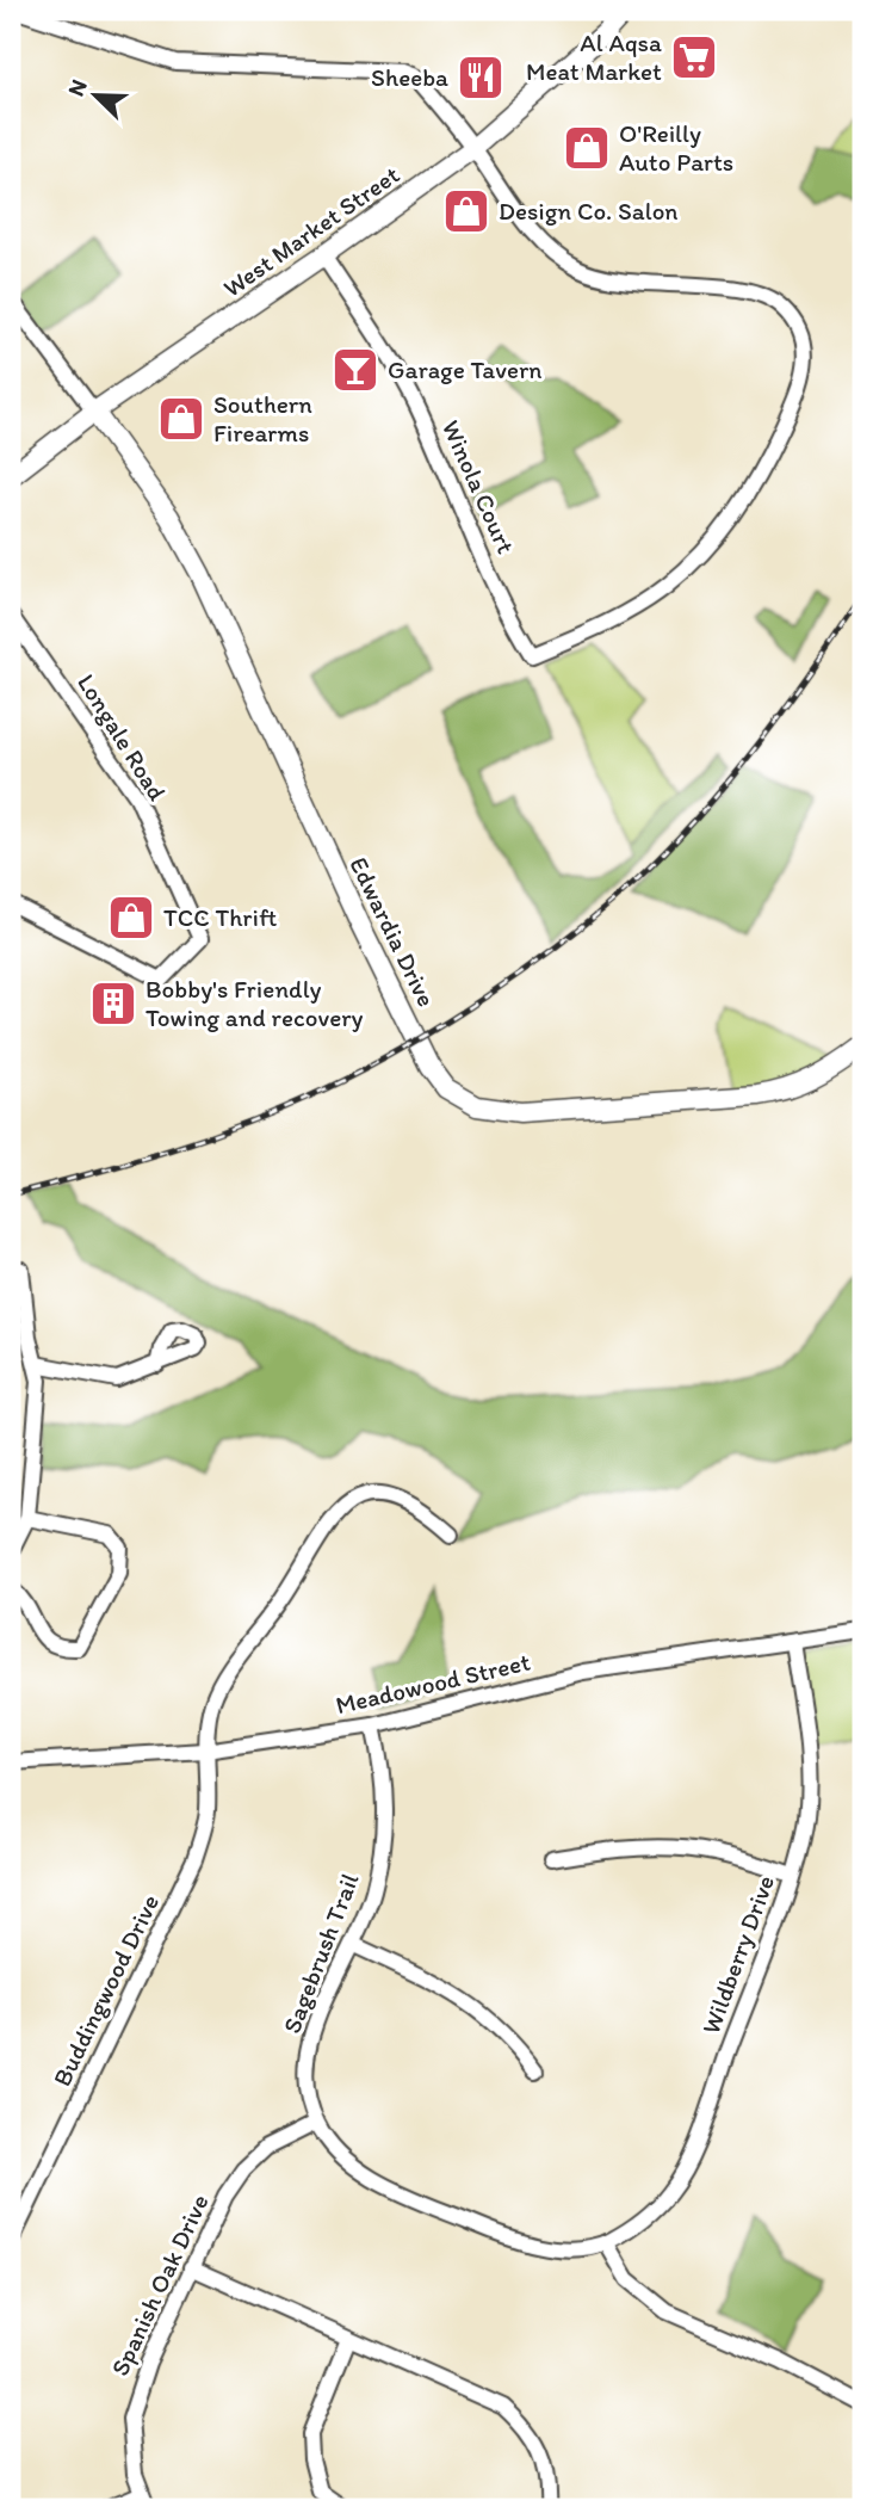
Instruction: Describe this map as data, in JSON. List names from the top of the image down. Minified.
{"streets":{"main road":["West Market Street","Edwardia Drive"],"street":["Winola Court","Longale Road","Meadowood Street","Sagebrush Trail","Wildberry Drive","Buddingwood Drive","Spanish Oak Drive"]},"crossings":[["West Market Street","Winola Court"],["West Market Street","Edwardia Drive"],["Meadowood Street","Sagebrush Trail"],["Meadowood Street","Wildberry Drive"],["Meadowood Street","Buddingwood Drive"],["Sagebrush Trail","Spanish Oak Drive"]],"places":{"supermarket":["Al Aqsa Meat Market"],"restaurant":["Sheeba"],"shop":["O'Reilly Auto Parts","Design Co. Salon","Southern Firearms","TCC Thrift"],"bar":["Garage Tavern"],"building":["Bobby's Friendly Towing and recovery"]},"north":"top left"}
